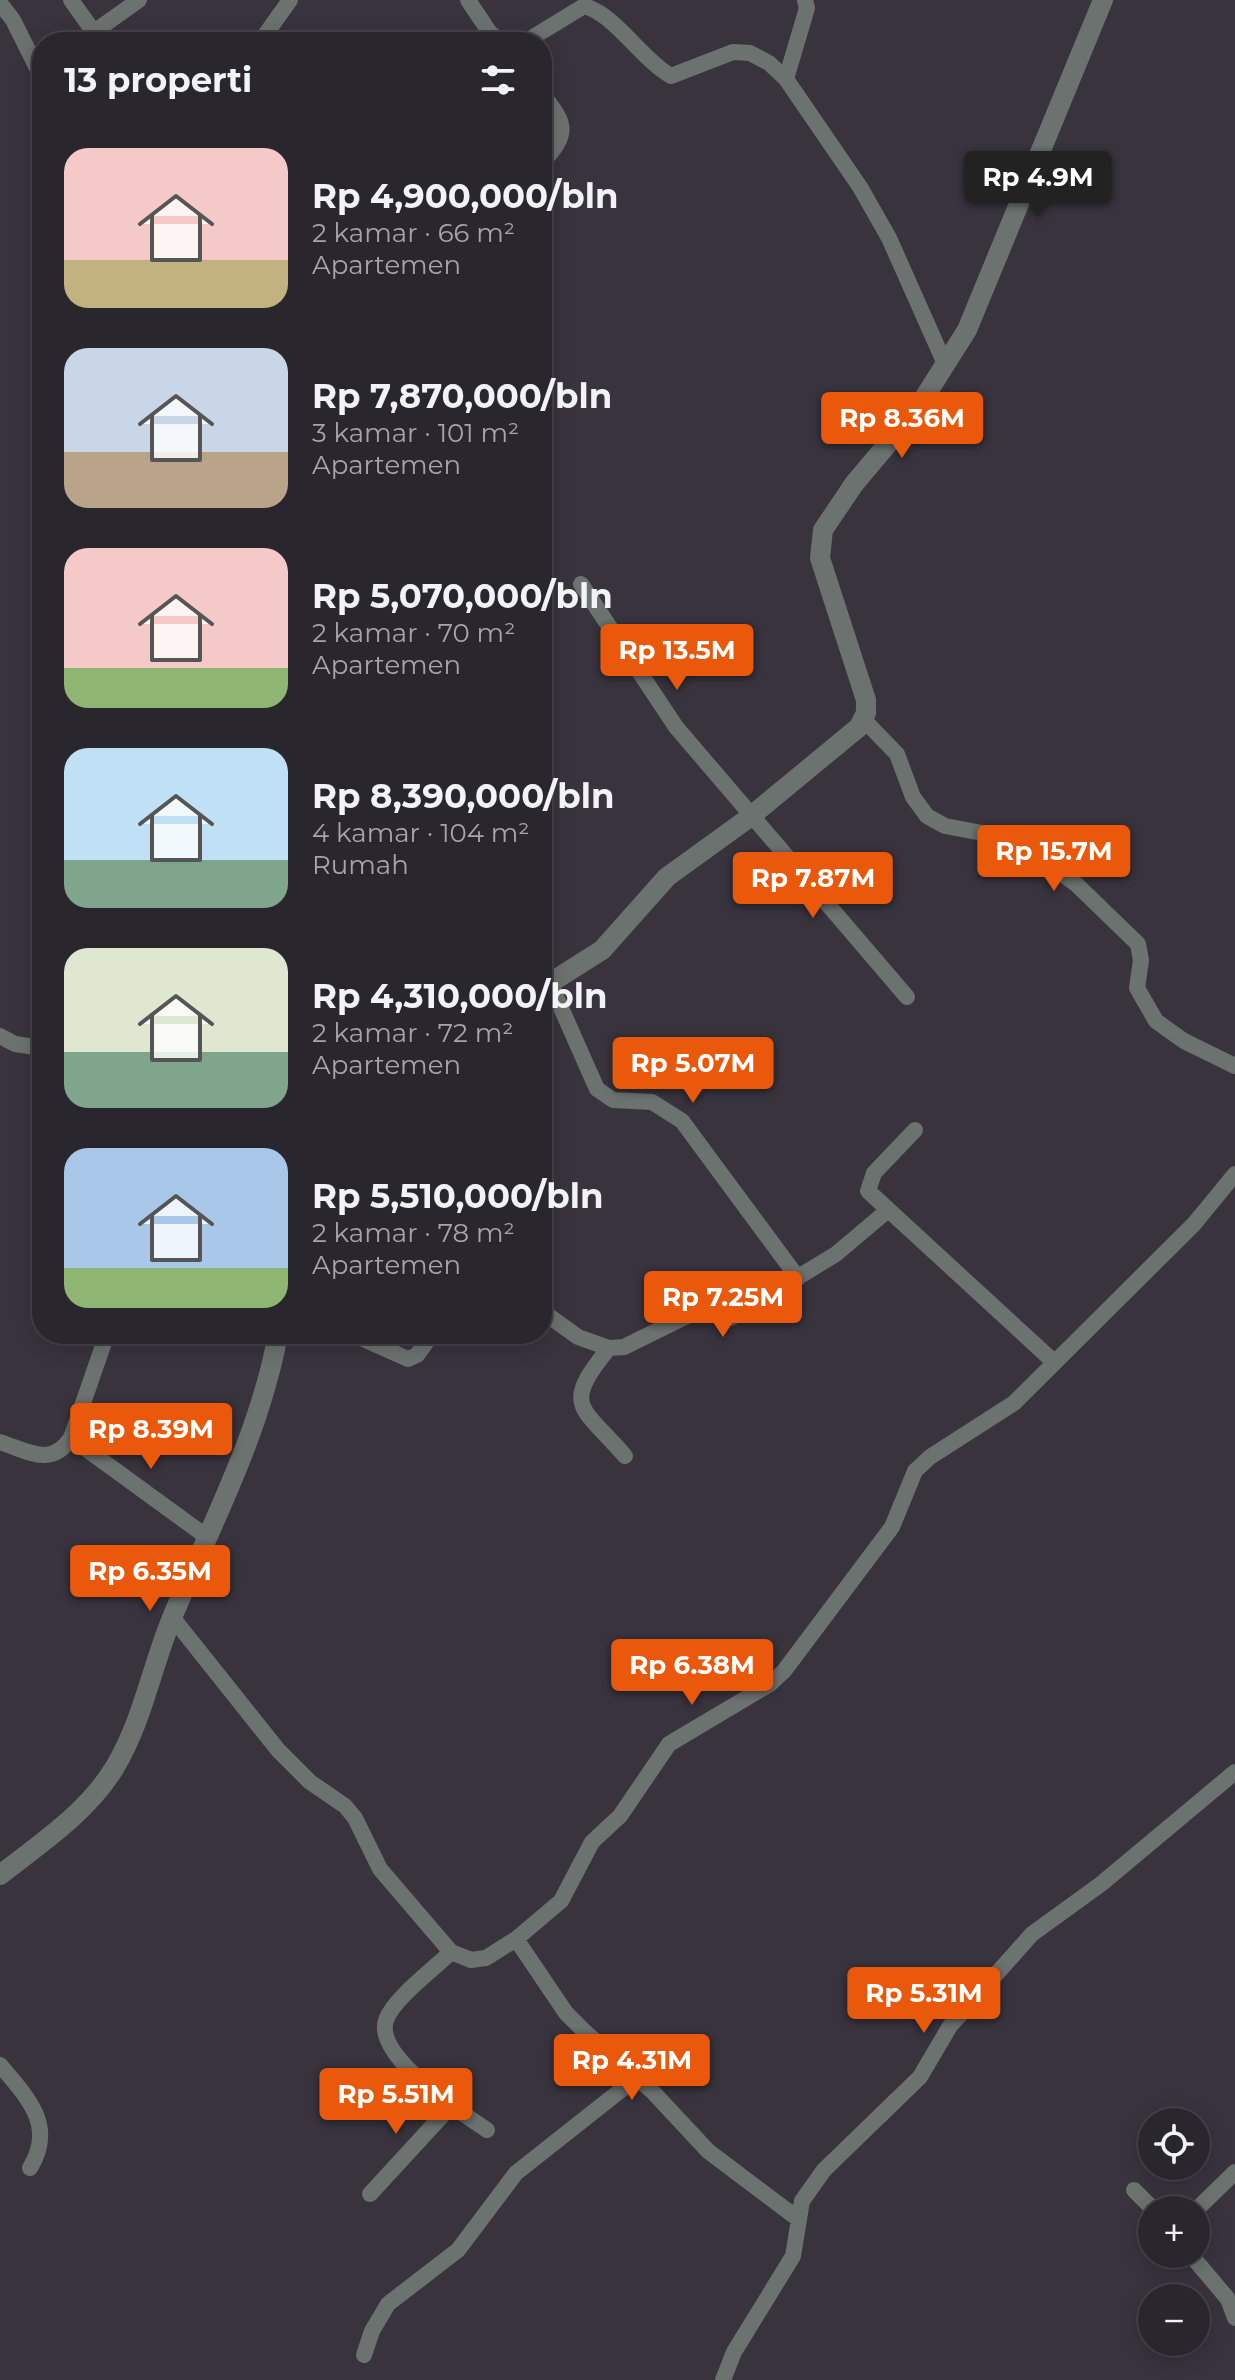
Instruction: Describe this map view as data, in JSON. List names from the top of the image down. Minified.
{"page":{"heading":"13 properti","list":[{"name":"Rp 4,900,000/bln","note":"2 kamar · 66 m² · Apartemen"},{"name":"Rp 7,870,000/bln","note":"3 kamar · 101 m² · Apartemen"},{"name":"Rp 5,070,000/bln","note":"2 kamar · 70 m² · Apartemen"},{"name":"Rp 8,390,000/bln","note":"4 kamar · 104 m² · Rumah"},{"name":"Rp 4,310,000/bln","note":"2 kamar · 72 m² · Apartemen"},{"name":"Rp 5,510,000/bln","note":"2 kamar · 78 m² · Apartemen"}],"price":["Rp 4.9M","Rp 8.36M","Rp 13.5M","Rp 15.7M","Rp 7.87M","Rp 5.07M","Rp 7.25M","Rp 8.39M","Rp 6.35M","Rp 6.38M","Rp 5.31M","Rp 4.31M","Rp 5.51M"],"map_buttons":["+","−"]}}
